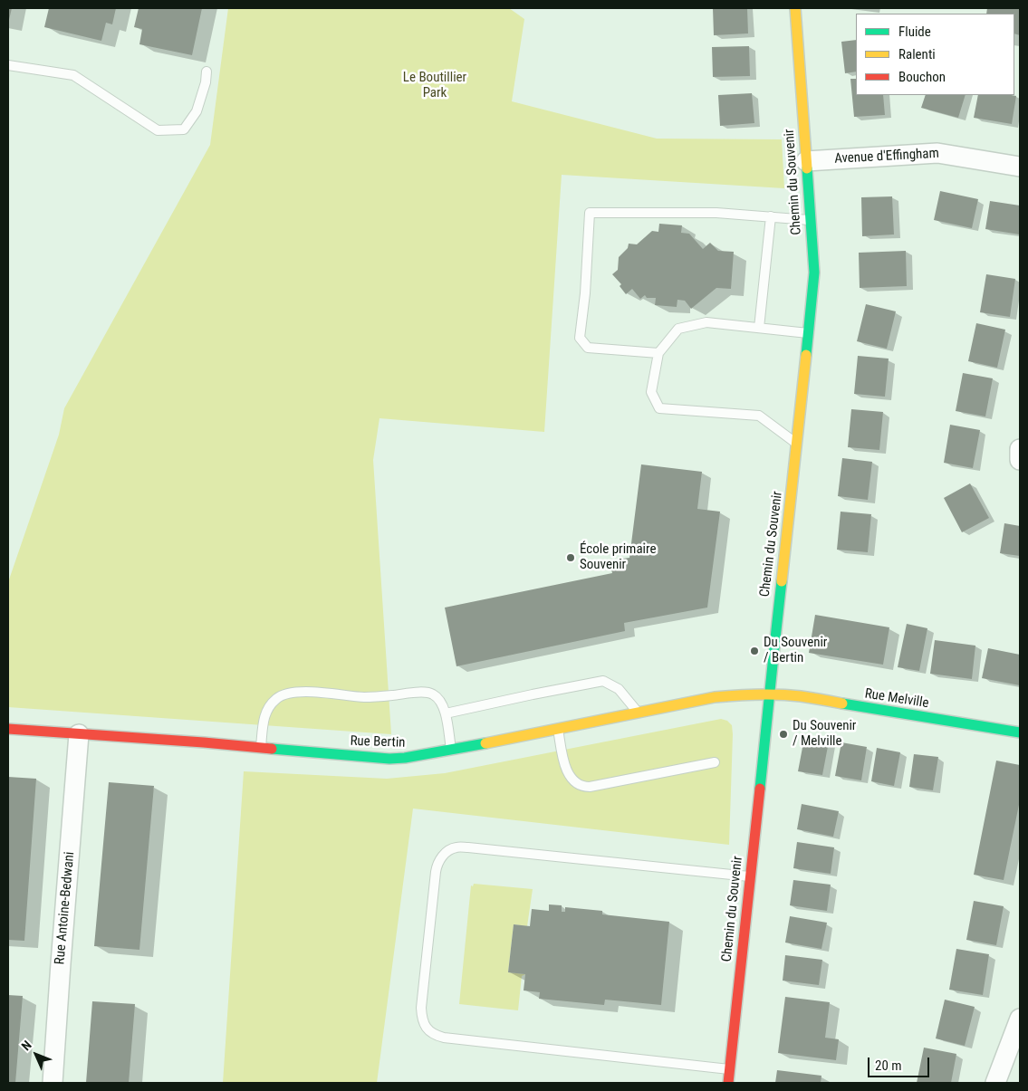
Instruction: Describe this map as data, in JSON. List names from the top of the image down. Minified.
{"streets":{"street":["Avenue d'Effingham","Chemin du Souvenir","Rue Melville","Rue Bertin","Rue Antoine-Bedwani"]},"crossings":[["Avenue d'Effingham","Chemin du Souvenir"],["Chemin du Souvenir","Rue Melville"],["Chemin du Souvenir","Rue Bertin"],["Rue Melville","Rue Bertin"],["Rue Bertin","Rue Antoine-Bedwani"]],"parks":["Le Boutillier Park"],"places":["École primaire Souvenir","Du Souvenir / Bertin","Du Souvenir / Melville"],"legend":["Fluide","Ralenti","Bouchon"],"scale_bar":"20 m","north":"top left"}
